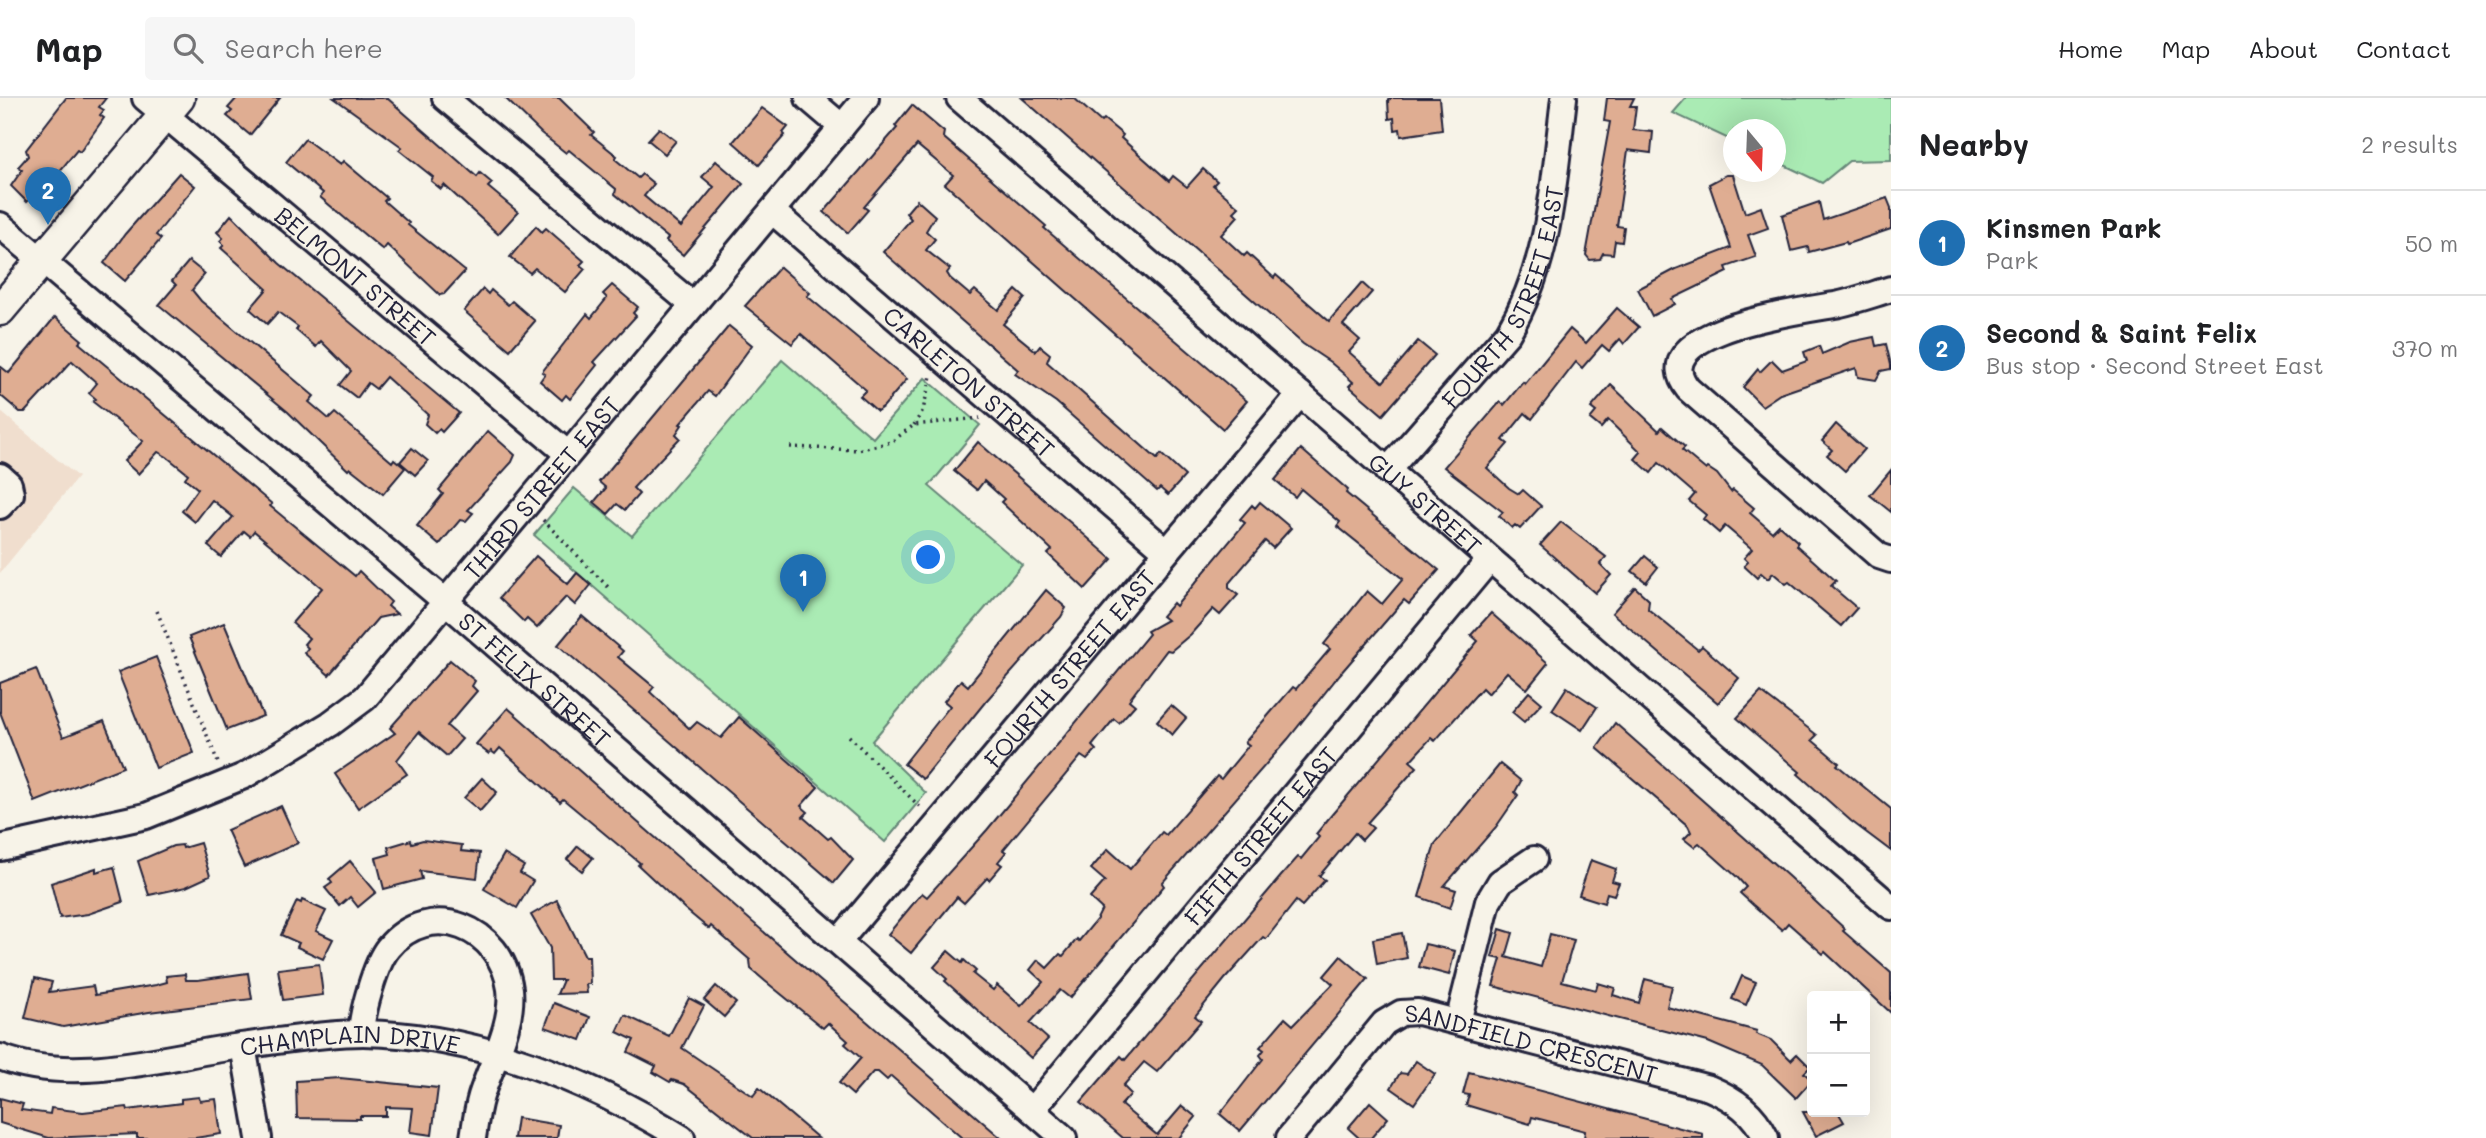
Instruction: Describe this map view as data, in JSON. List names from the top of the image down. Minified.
{"streets":{"street":["BELMONT STREET","FOURTH STREET EAST","CARLETON STREET","THIRD STREET EAST","GUY STREET","ST FELIX STREET","FIFTH STREET EAST","SANDFIELD CRESCENT","CHAMPLAIN DRIVE"]},"crossings":[["BELMONT STREET","THIRD STREET EAST"],["FOURTH STREET EAST","CARLETON STREET"],["FOURTH STREET EAST","GUY STREET"],["FOURTH STREET EAST","ST FELIX STREET"],["CARLETON STREET","THIRD STREET EAST"],["THIRD STREET EAST","ST FELIX STREET"],["GUY STREET","FIFTH STREET EAST"],["ST FELIX STREET","FIFTH STREET EAST"]],"north":"bottom","page":{"header":"Map","search":"Search here","nav":["Home","Map","About","Contact"],"heading":["Nearby","2 results"],"pins":["2","1"],"list":[{"mark":"1","name":"Kinsmen Park","note":"Park","value":"50 m"},{"mark":"2","name":"Second & Saint Felix","note":"Bus stop · Second Street East","value":"370 m"}],"map_buttons":["+","−"]}}
